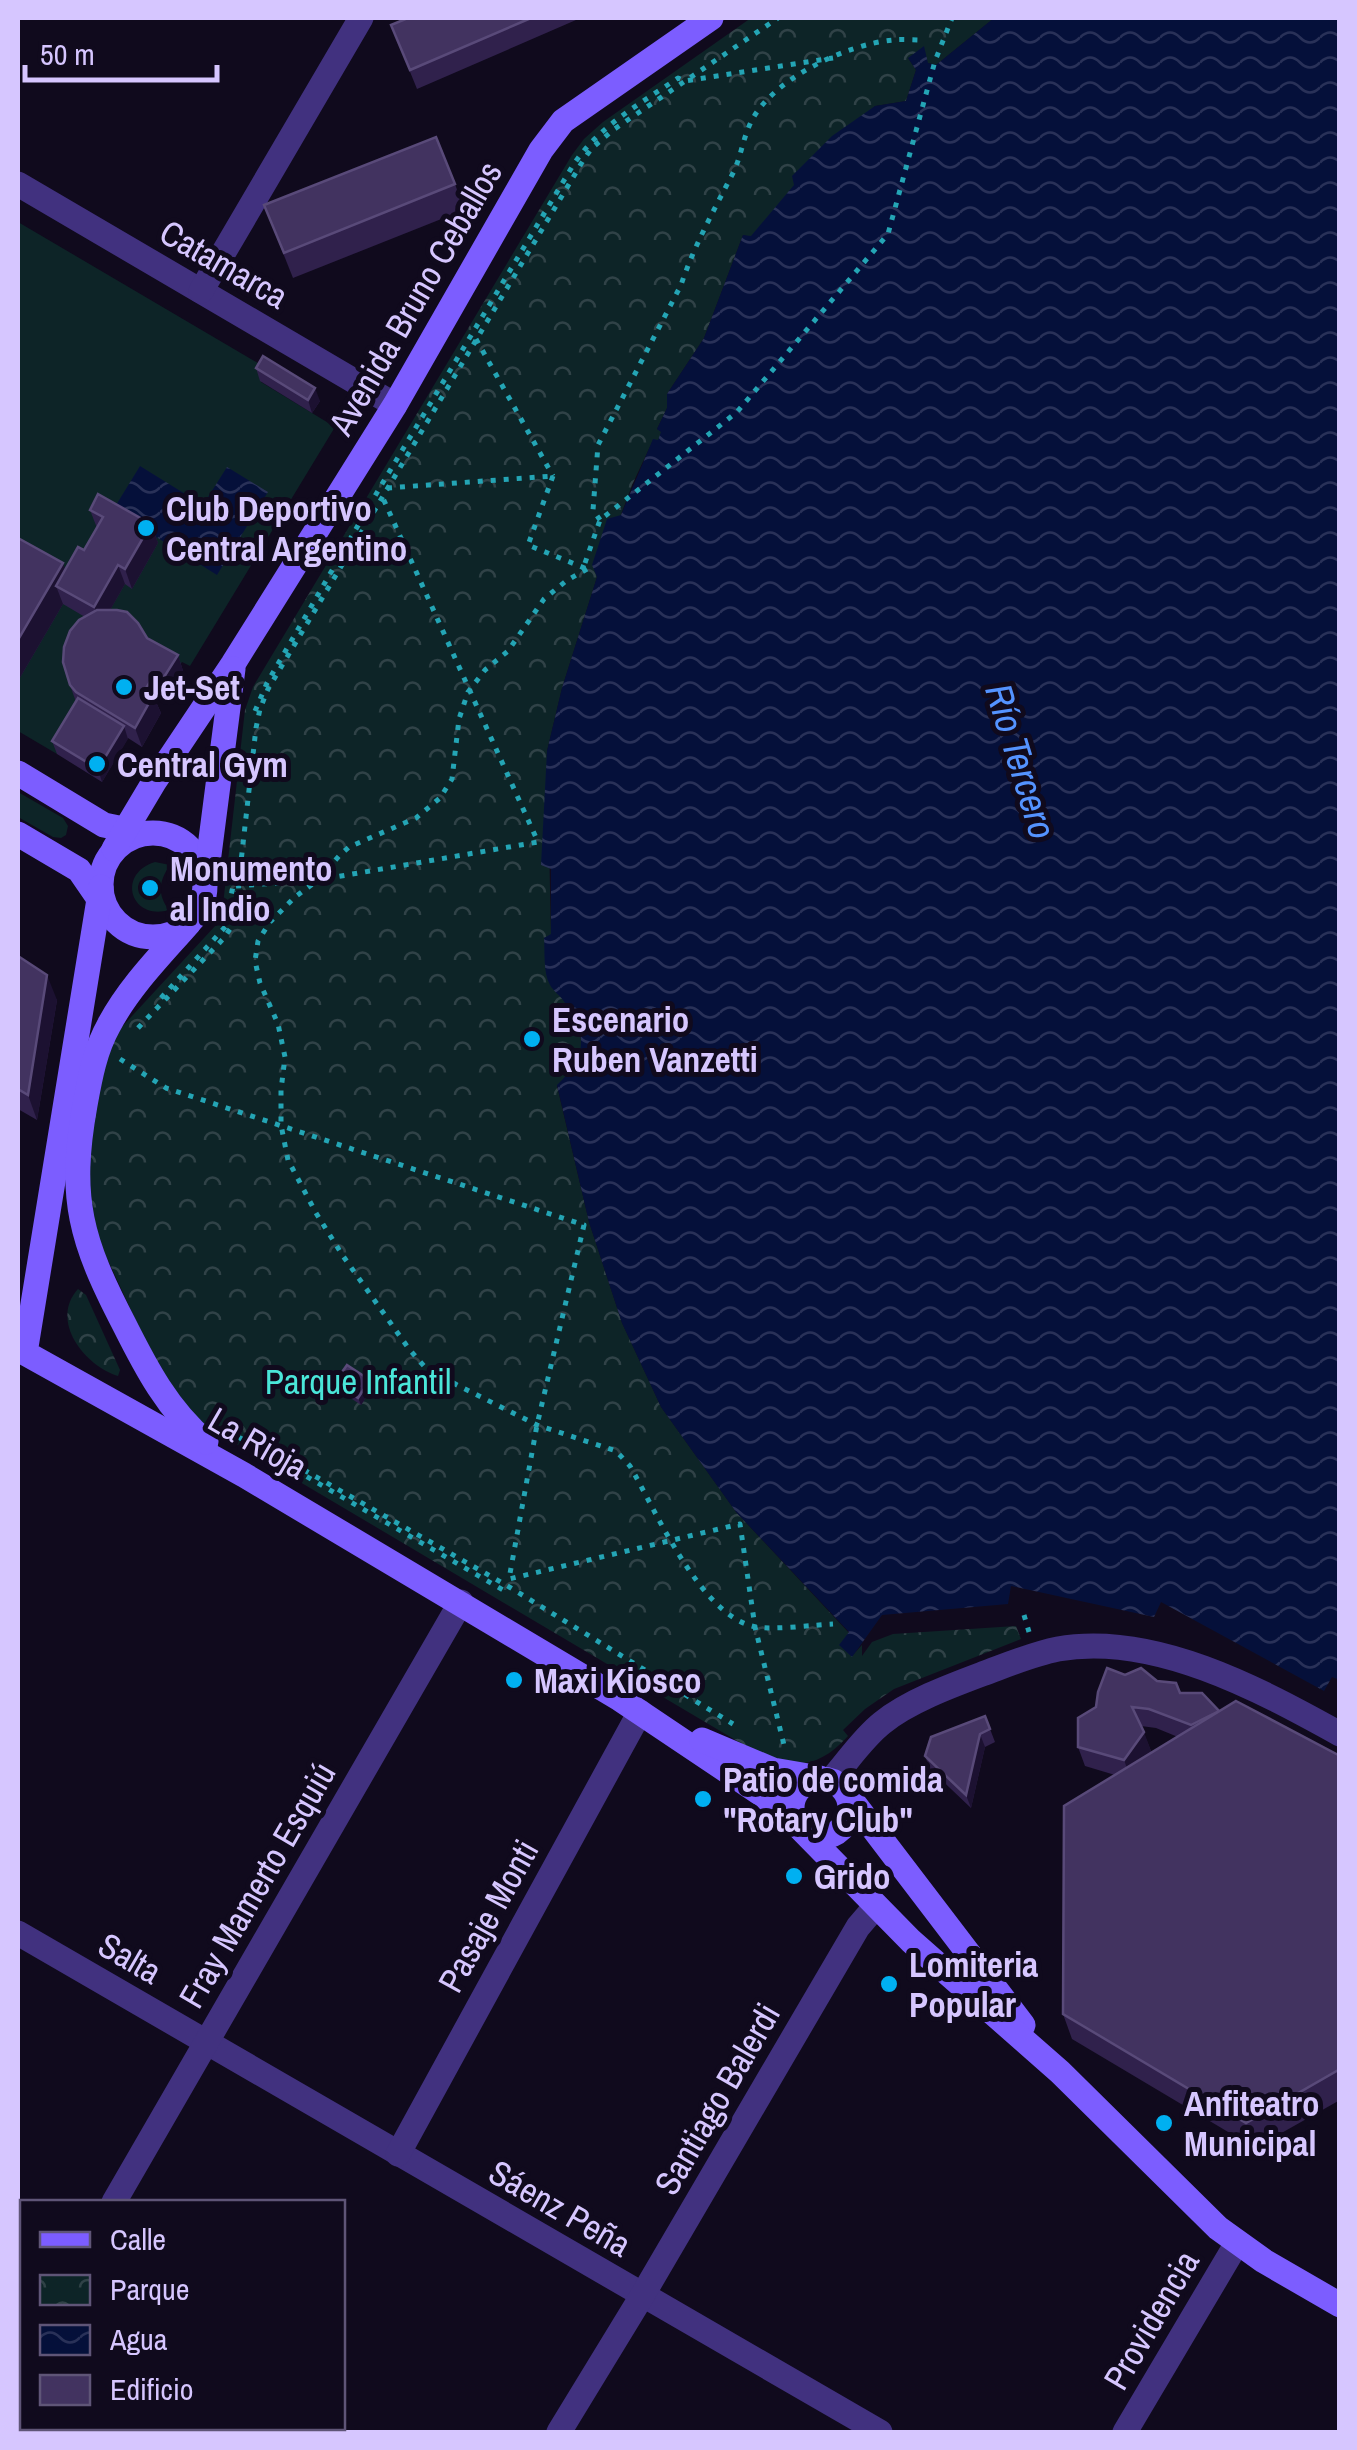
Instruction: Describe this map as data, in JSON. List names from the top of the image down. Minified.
{"streets":{"main road":["Avenida Bruno Ceballos","La Rioja"],"street":["Catamarca","Fray Mamerto Esquiú","Pasaje Monti","Salta","Santiago Balerdi","Sáenz Peña","Providencia"]},"crossings":[["Catamarca","Avenida Bruno Ceballos"],["La Rioja","Fray Mamerto Esquiú"],["La Rioja","Pasaje Monti"],["Fray Mamerto Esquiú","Salta"],["Fray Mamerto Esquiú","Sáenz Peña"],["Pasaje Monti","Sáenz Peña"],["Salta","Sáenz Peña"],["Santiago Balerdi","Sáenz Peña"]],"water":["Río Tercero"],"parks":["Parque Infantil"],"places":["Club Deportivo Central Argentino","Jet-Set","Central Gym","Monumento al Indio","Escenario Ruben Vanzetti","Maxi Kiosco","Patio de comida \"Rotary Club\"","Grido","Lomiteria Popular","Anfiteatro Municipal"],"legend":["Calle","Parque","Agua","Edificio"],"scale_bar":"50 m"}
